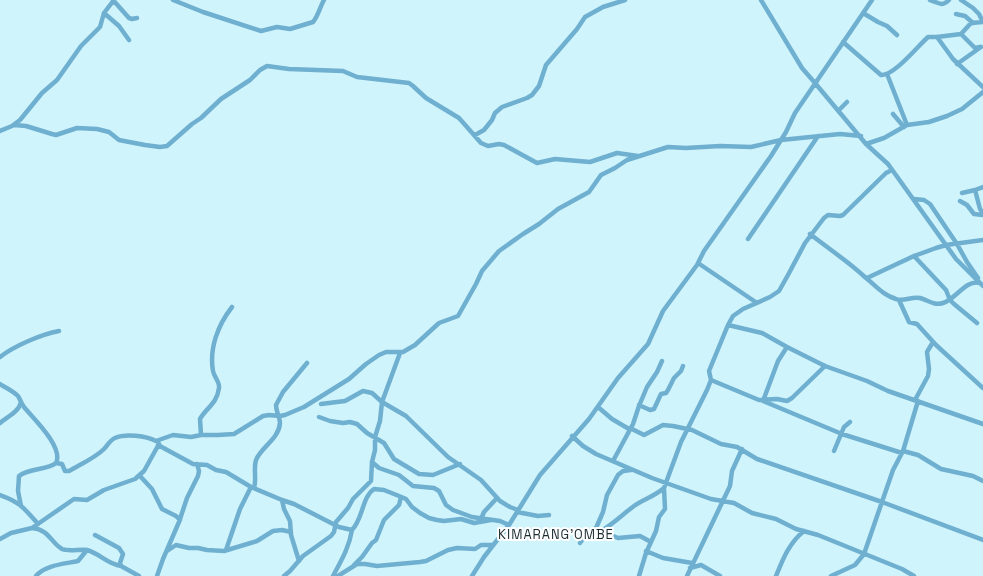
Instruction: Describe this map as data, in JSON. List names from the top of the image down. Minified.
{"districts":["KIMARANG'OMBE"]}
